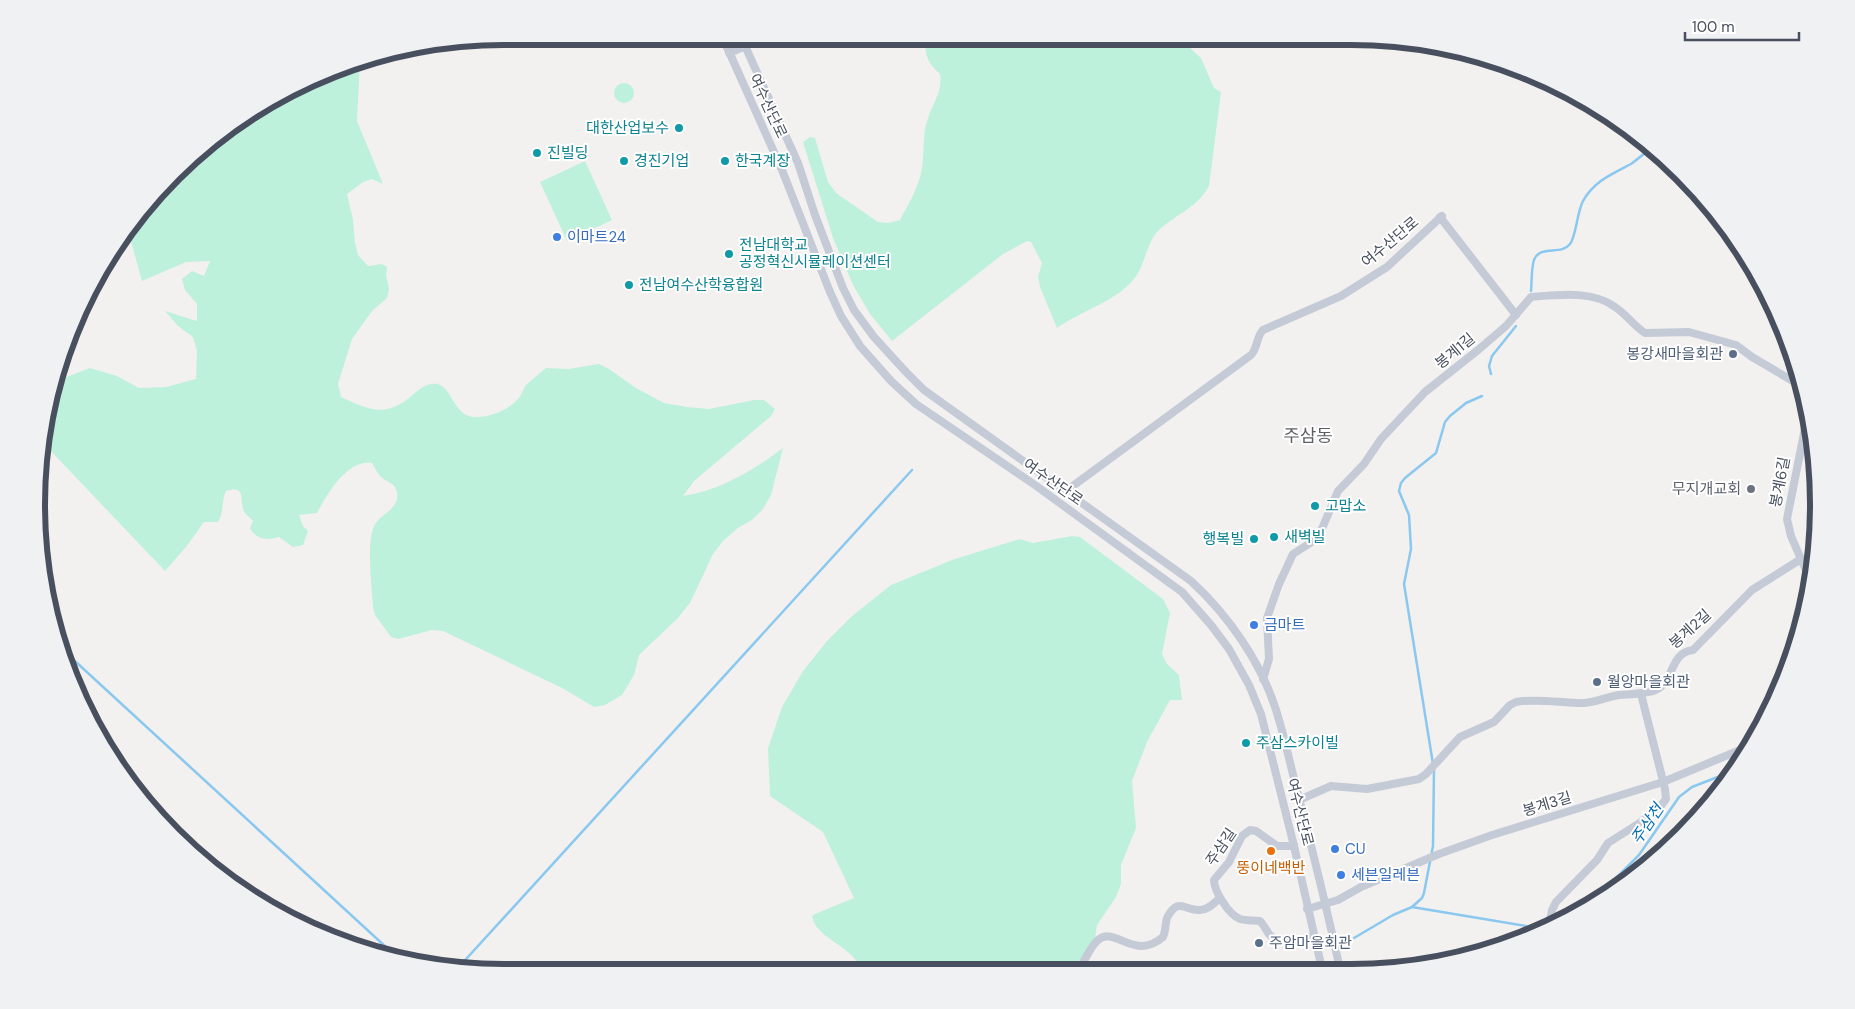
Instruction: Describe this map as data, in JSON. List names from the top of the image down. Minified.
{"streets":{"street":["여수산단로","봉계1길","봉계6길","봉계2길","봉계3길","주삼길"]},"crossings":[["여수산단로","봉계1길"],["여수산단로","봉계2길"],["여수산단로","봉계3길"],["여수산단로","주삼길"],["봉계6길","봉계2길"]],"districts":["주삼동"],"water":["주삼천"],"places":["대한산업보수","진빌딩","경진기업","한국계장","이마트24","전남대학교 공정혁신시뮬레이션센터","전남여수산학융합원","봉강새마을회관","무지개교회","고맙소","새벽빌","행복빌","금마트","월앙마을회관","주삼스카이빌","CU","뚱이네백반","세븐일레븐","주암마을회관"],"scale_bar":"100 m"}
